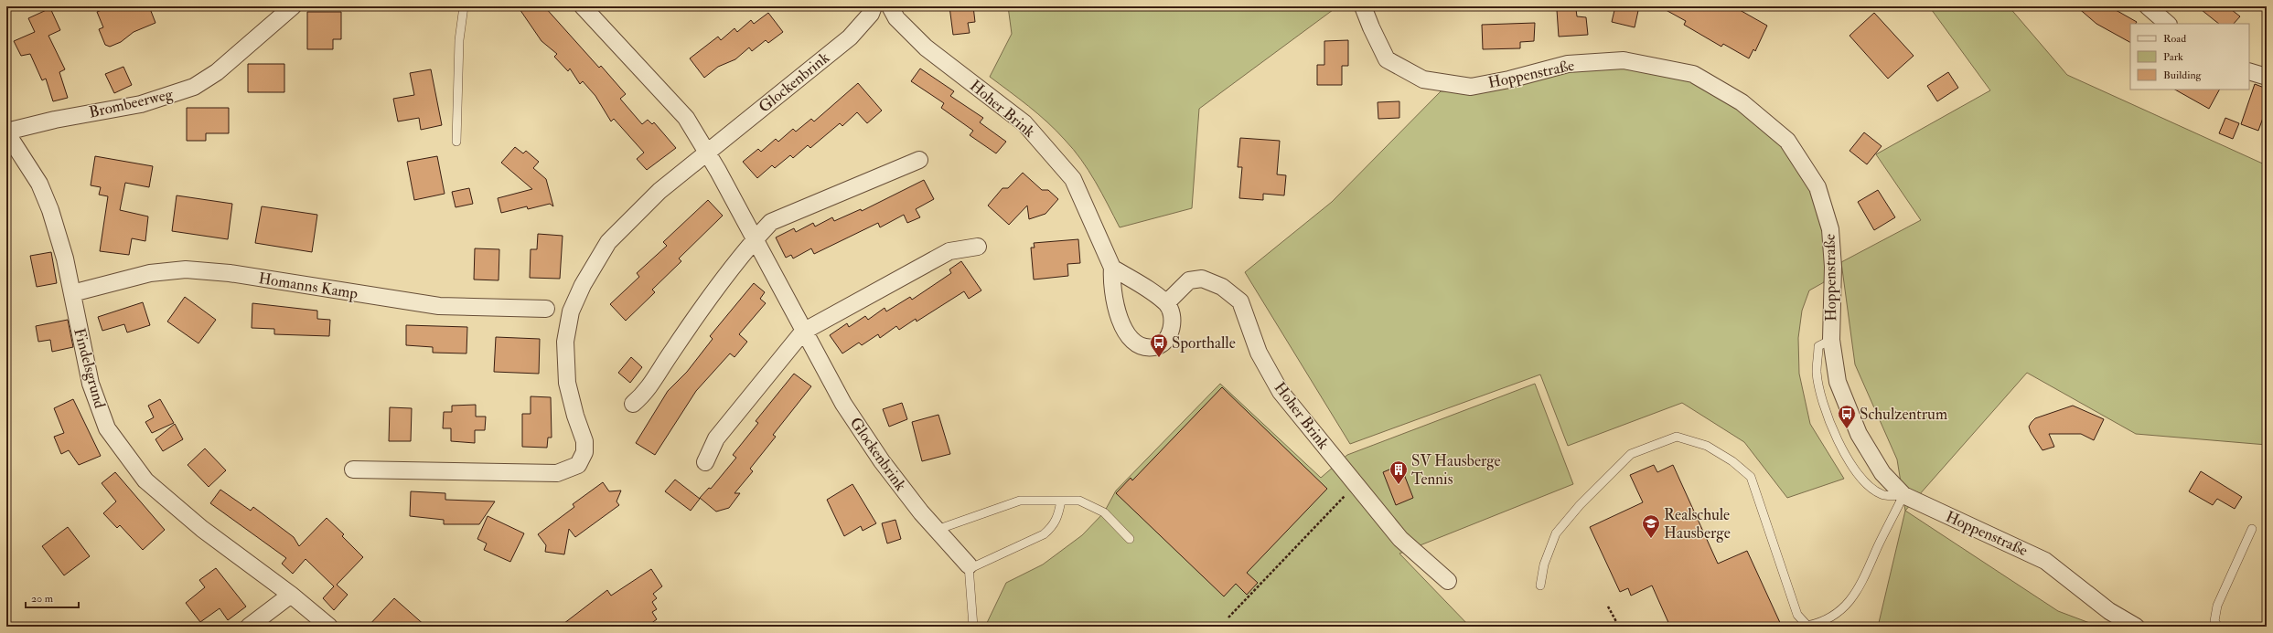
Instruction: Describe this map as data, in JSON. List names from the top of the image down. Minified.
{"streets":{"street":["Hoppenstraße","Glockenbrink","Brombeerweg","Hoher Brink","Homanns Kamp","Findelsgrund"]},"crossings":[["Brombeerweg","Findelsgrund"],["Homanns Kamp","Findelsgrund"]],"places":{"bus stop":["Sporthalle","Schulzentrum"],"building":["SV Hausberge Tennis"],"school or university":["Realschule Hausberge"]},"legend":["Road","Park","Building"],"scale_bar":"20 m"}
